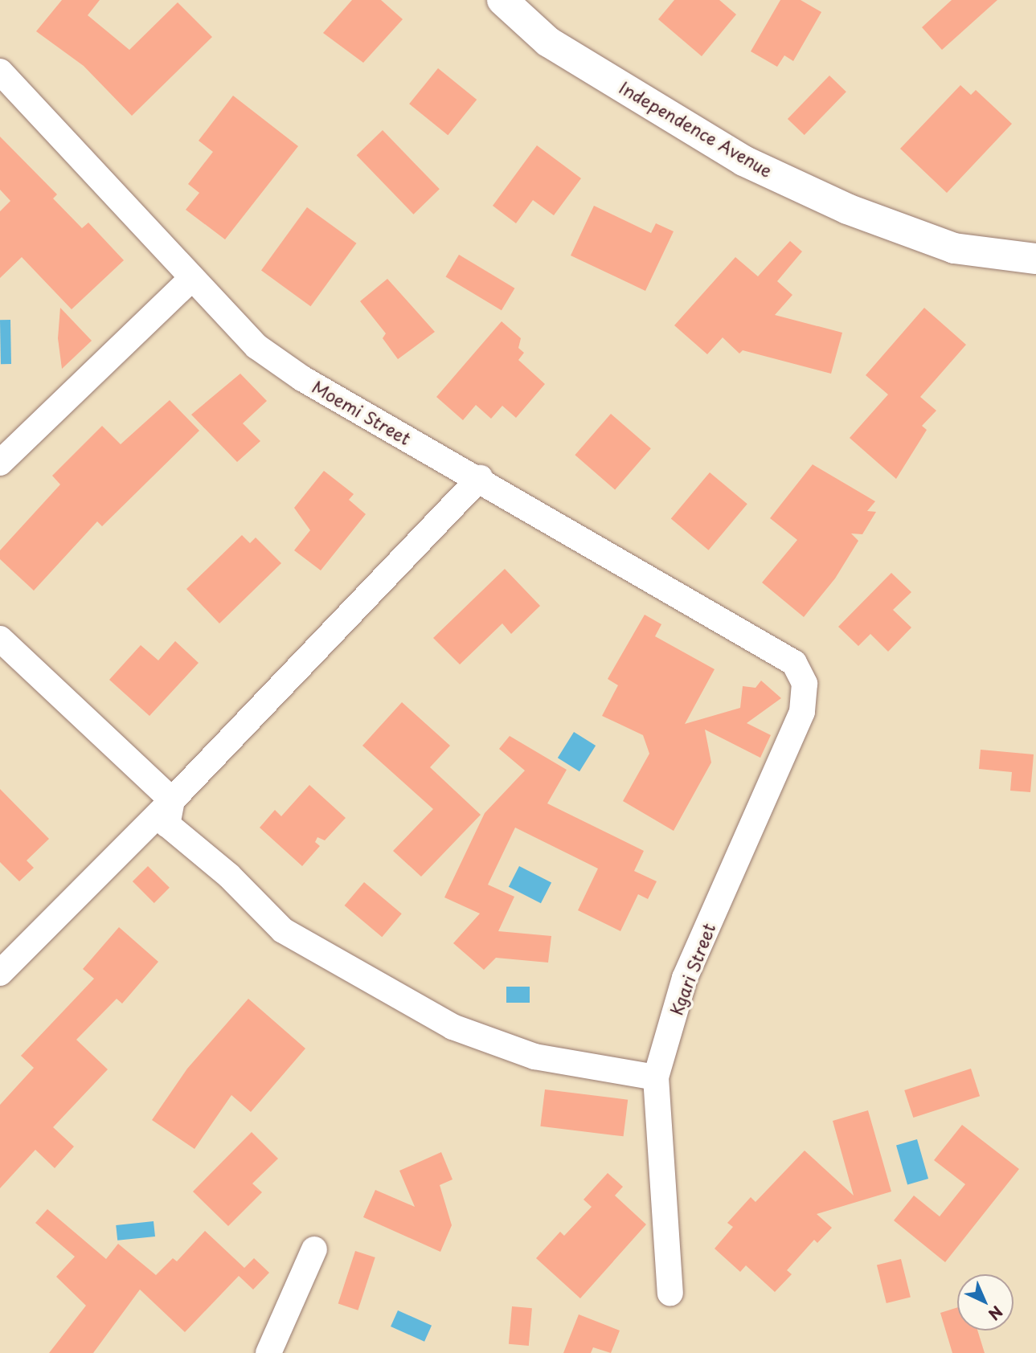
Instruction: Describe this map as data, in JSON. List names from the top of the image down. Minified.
{"streets":{"street":["Independence Avenue","Moemi Street","Kgari Street"]},"crossings":[["Moemi Street","Kgari Street"]],"north":"bottom right"}
